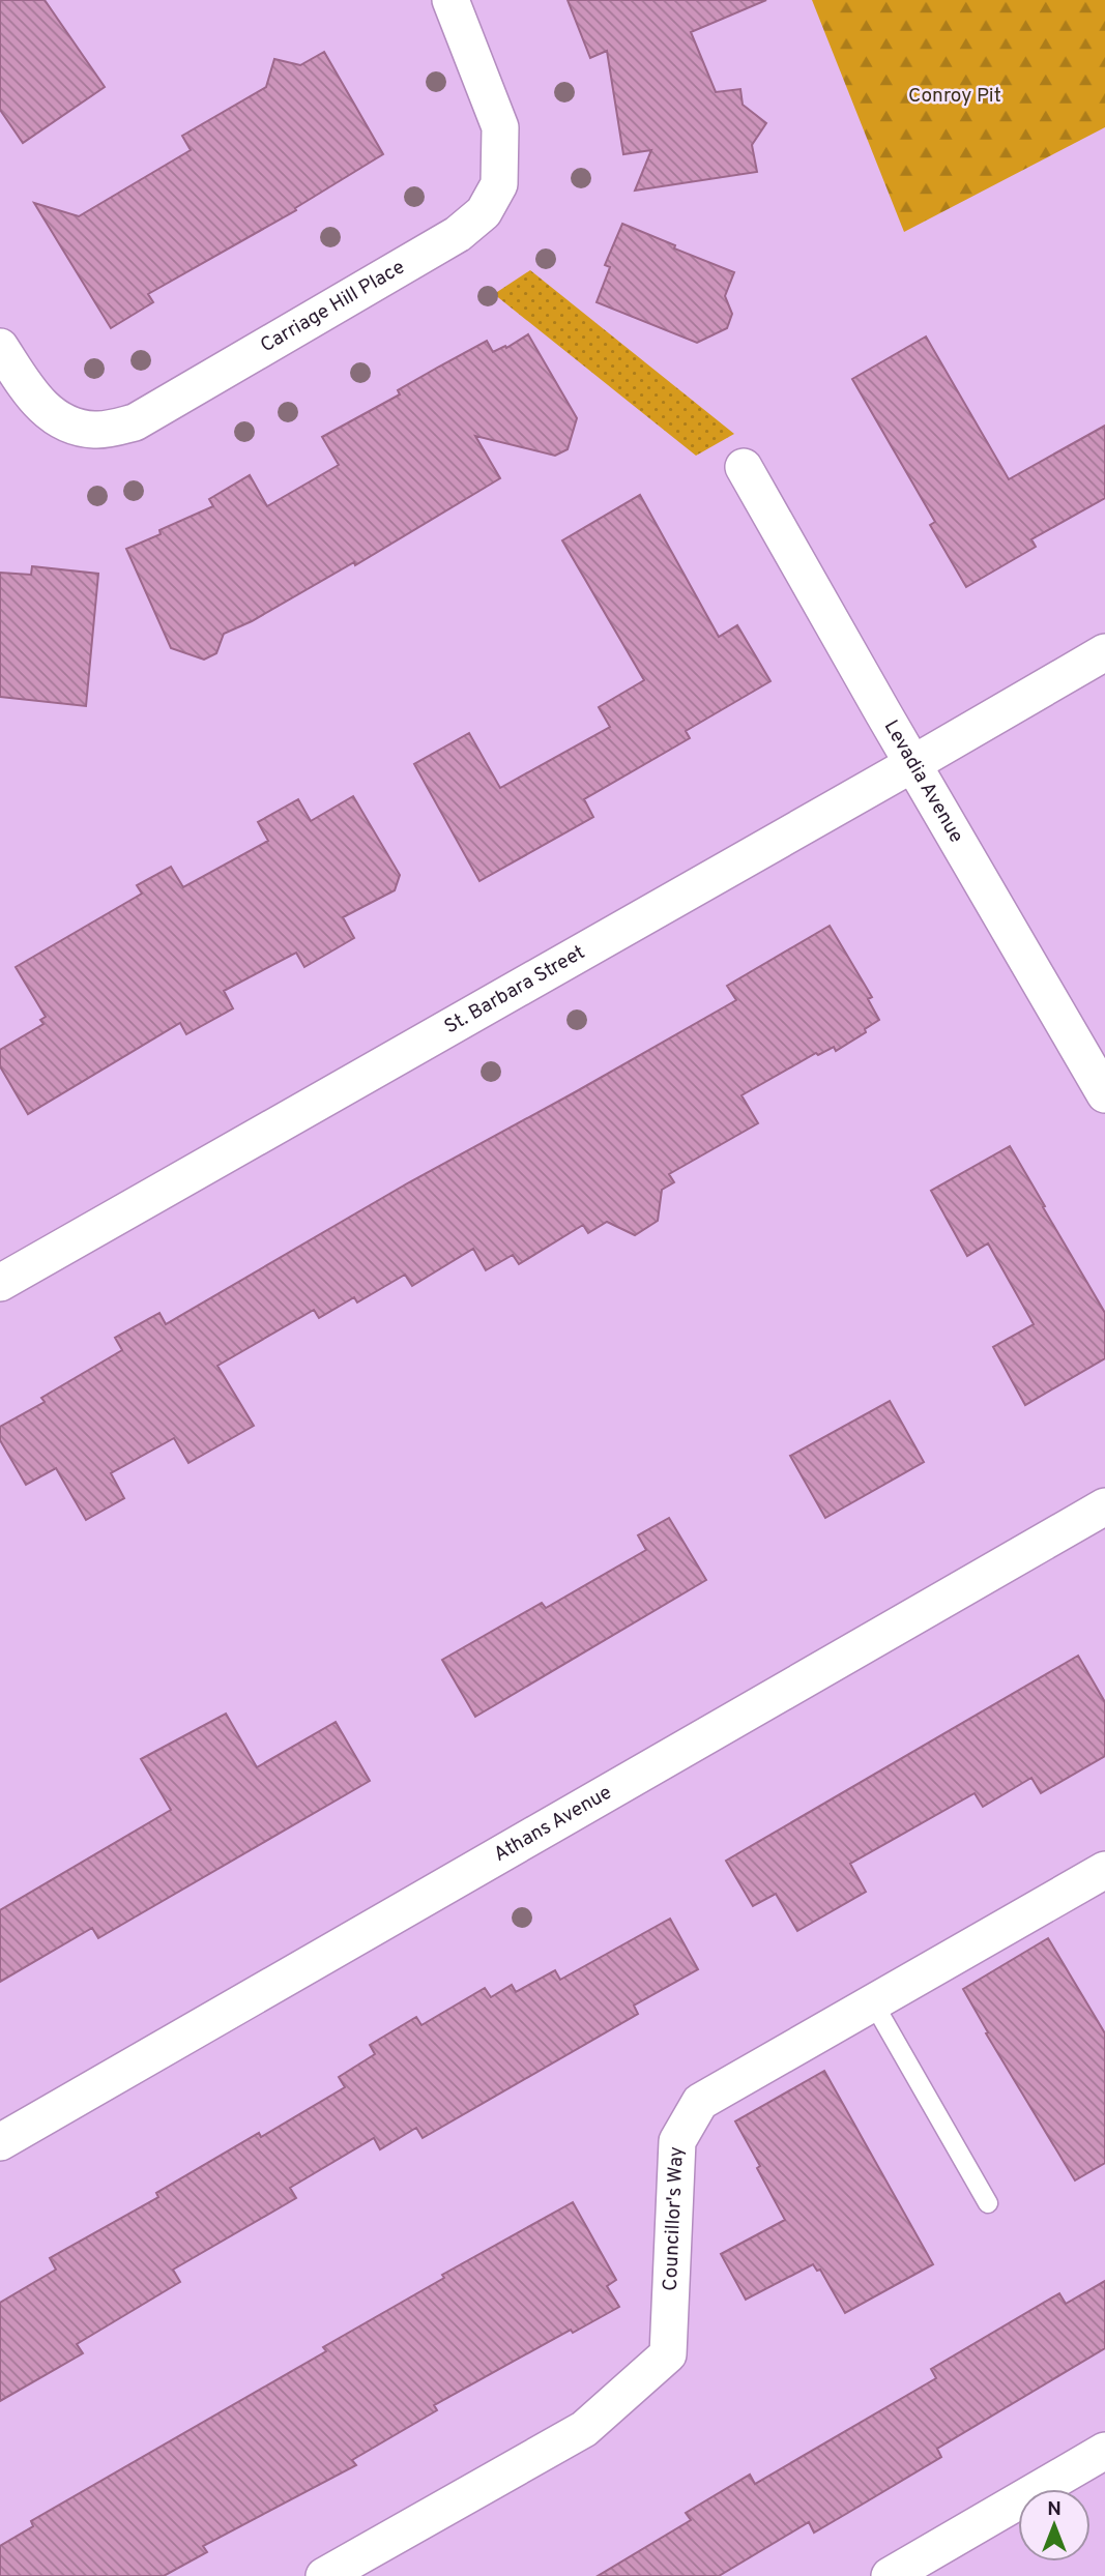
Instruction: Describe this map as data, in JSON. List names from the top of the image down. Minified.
{"streets":{"street":["Carriage Hill Place","Levadia Avenue","St. Barbara Street","Athans Avenue","Councillor's Way"]},"crossings":[["Levadia Avenue","St. Barbara Street"]],"parks":["Conroy Pit"],"north":"top"}
